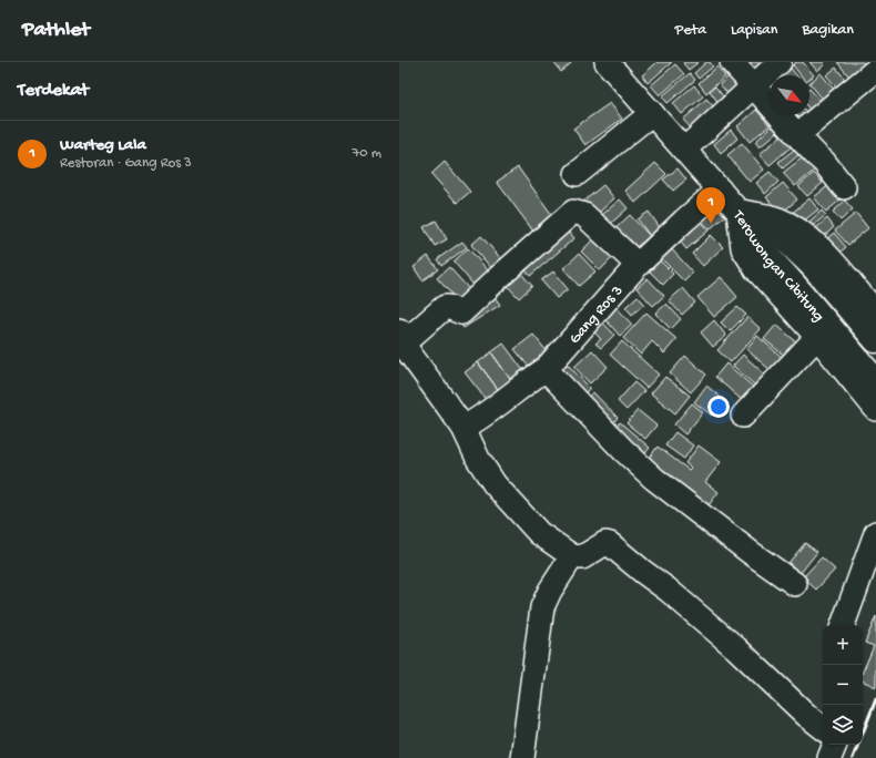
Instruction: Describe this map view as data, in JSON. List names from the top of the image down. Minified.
{"streets":{"main road":["Terowongan Cibitung"],"street":["Gang Ros 3"]},"north":"bottom right","page":{"header":"Pathlet","nav":["Peta","Lapisan","Bagikan"],"heading":"Terdekat","list":[{"mark":"1","name":"Warteg Lala","note":"Restoran · Gang Ros 3","value":"70 m"}],"pins":"1","map_buttons":["+","−"]}}
